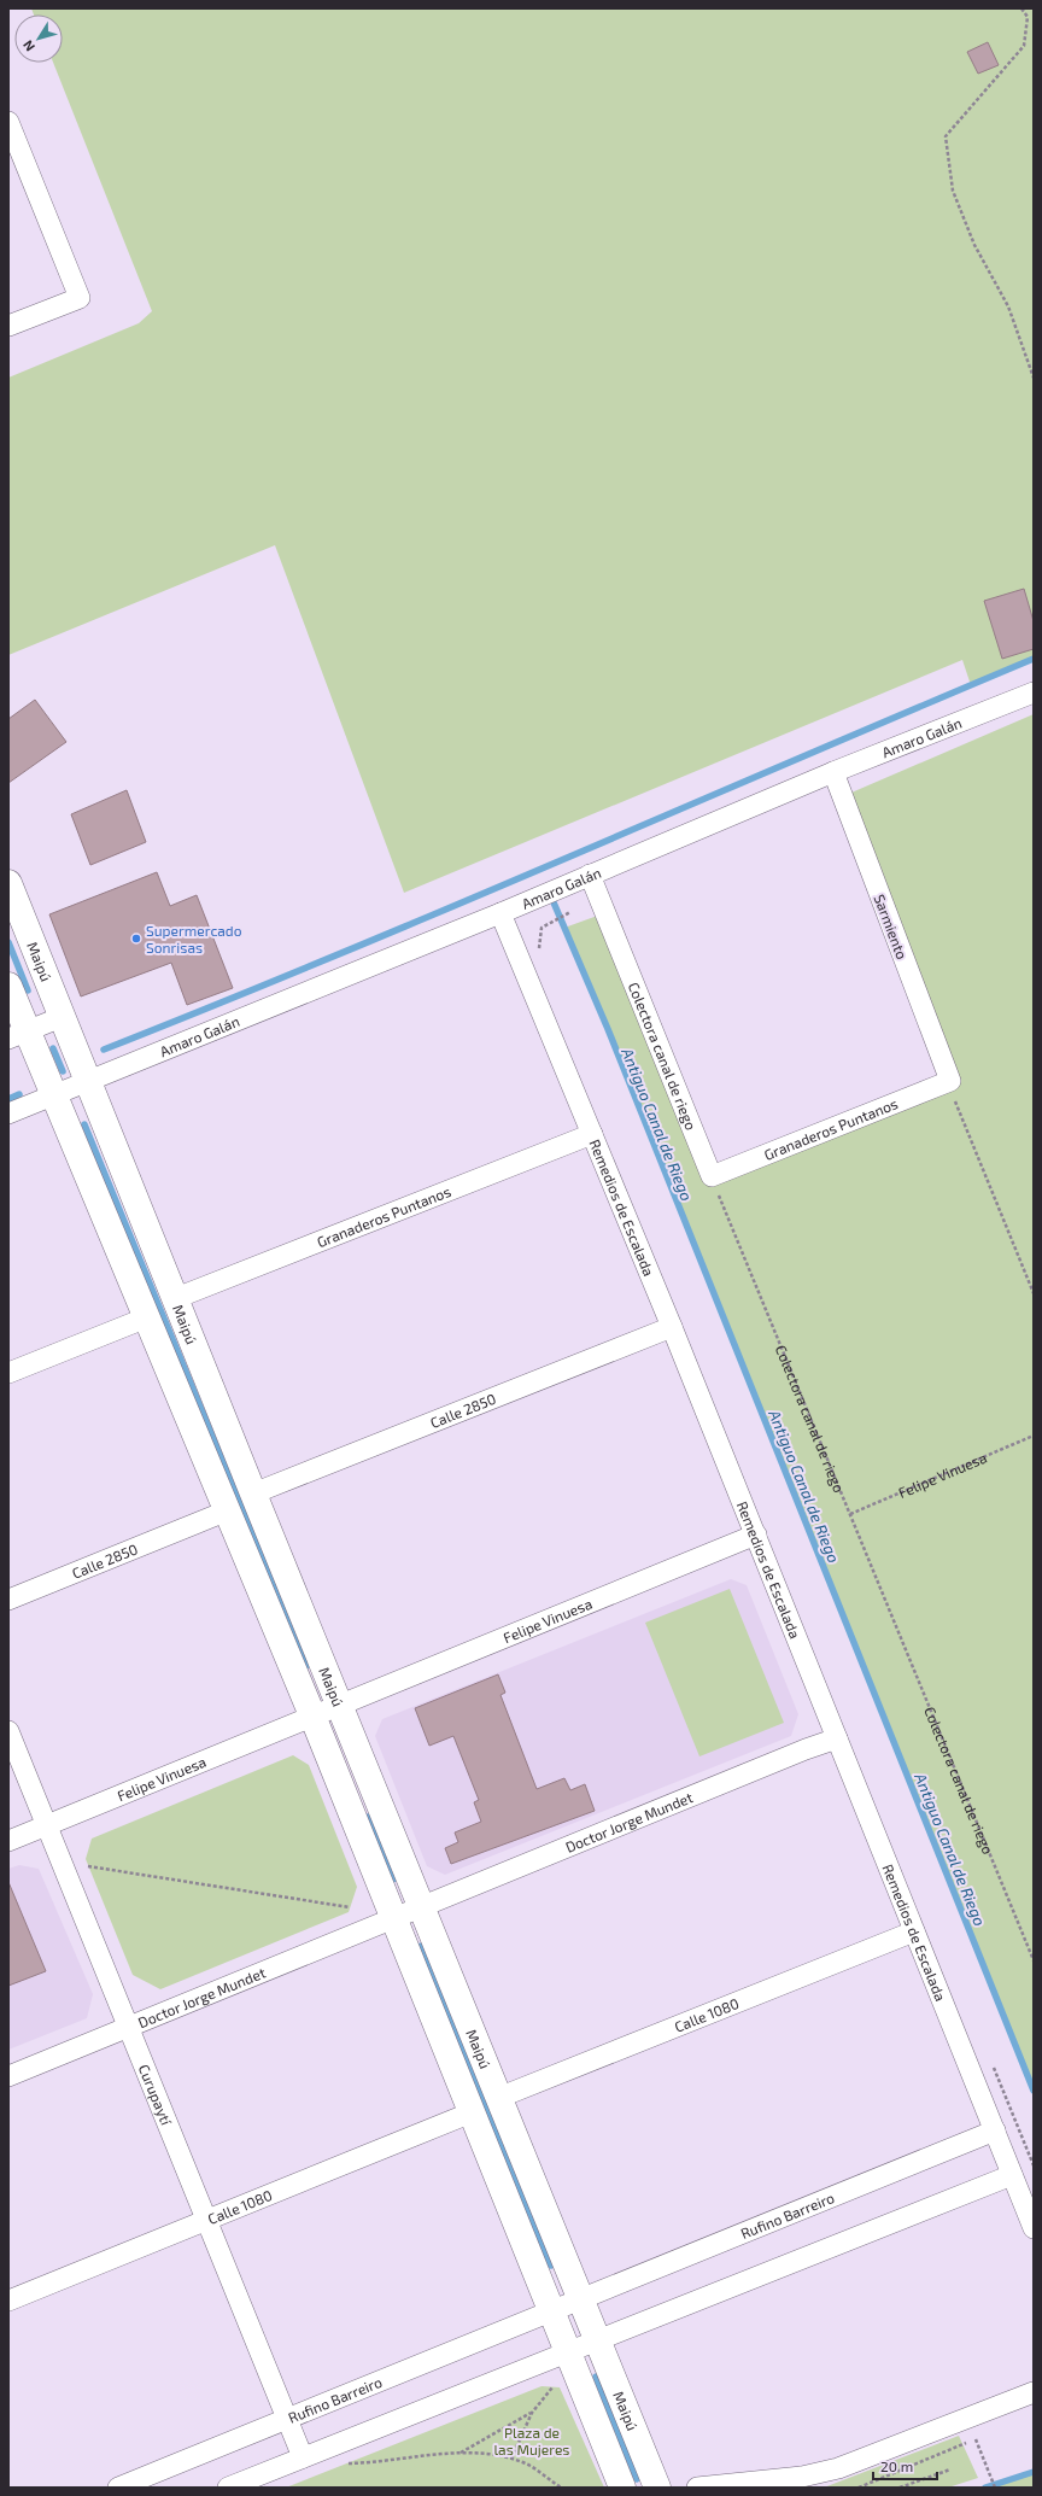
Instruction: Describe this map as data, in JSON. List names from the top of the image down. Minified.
{"streets":{"street":["Amaro Galán","Sarmiento","Maipú","Colectora canal de riego","Granaderos Puntanos","Remedios de Escalada","Calle 2850","Felipe Vinuesa","Doctor Jorge Mundet","Calle 1080","Curupaytí","Rufino Barreiro"]},"crossings":[["Amaro Galán","Sarmiento"],["Amaro Galán","Maipú"],["Amaro Galán","Colectora canal de riego"],["Amaro Galán","Remedios de Escalada"],["Sarmiento","Granaderos Puntanos"],["Maipú","Granaderos Puntanos"],["Maipú","Calle 2850"],["Maipú","Felipe Vinuesa"],["Maipú","Doctor Jorge Mundet"],["Maipú","Calle 1080"],["Maipú","Rufino Barreiro"],["Colectora canal de riego","Granaderos Puntanos"],["Colectora canal de riego","Felipe Vinuesa"],["Granaderos Puntanos","Remedios de Escalada"],["Remedios de Escalada","Calle 2850"],["Remedios de Escalada","Felipe Vinuesa"],["Remedios de Escalada","Doctor Jorge Mundet"],["Remedios de Escalada","Calle 1080"],["Remedios de Escalada","Rufino Barreiro"],["Felipe Vinuesa","Curupaytí"],["Doctor Jorge Mundet","Curupaytí"],["Calle 1080","Curupaytí"],["Curupaytí","Rufino Barreiro"]],"water":["Antiguo Canal de Riego"],"parks":["Plaza de las Mujeres"],"places":["Supermercado Sonrisas"],"scale_bar":"20 m","north":"bottom left"}
